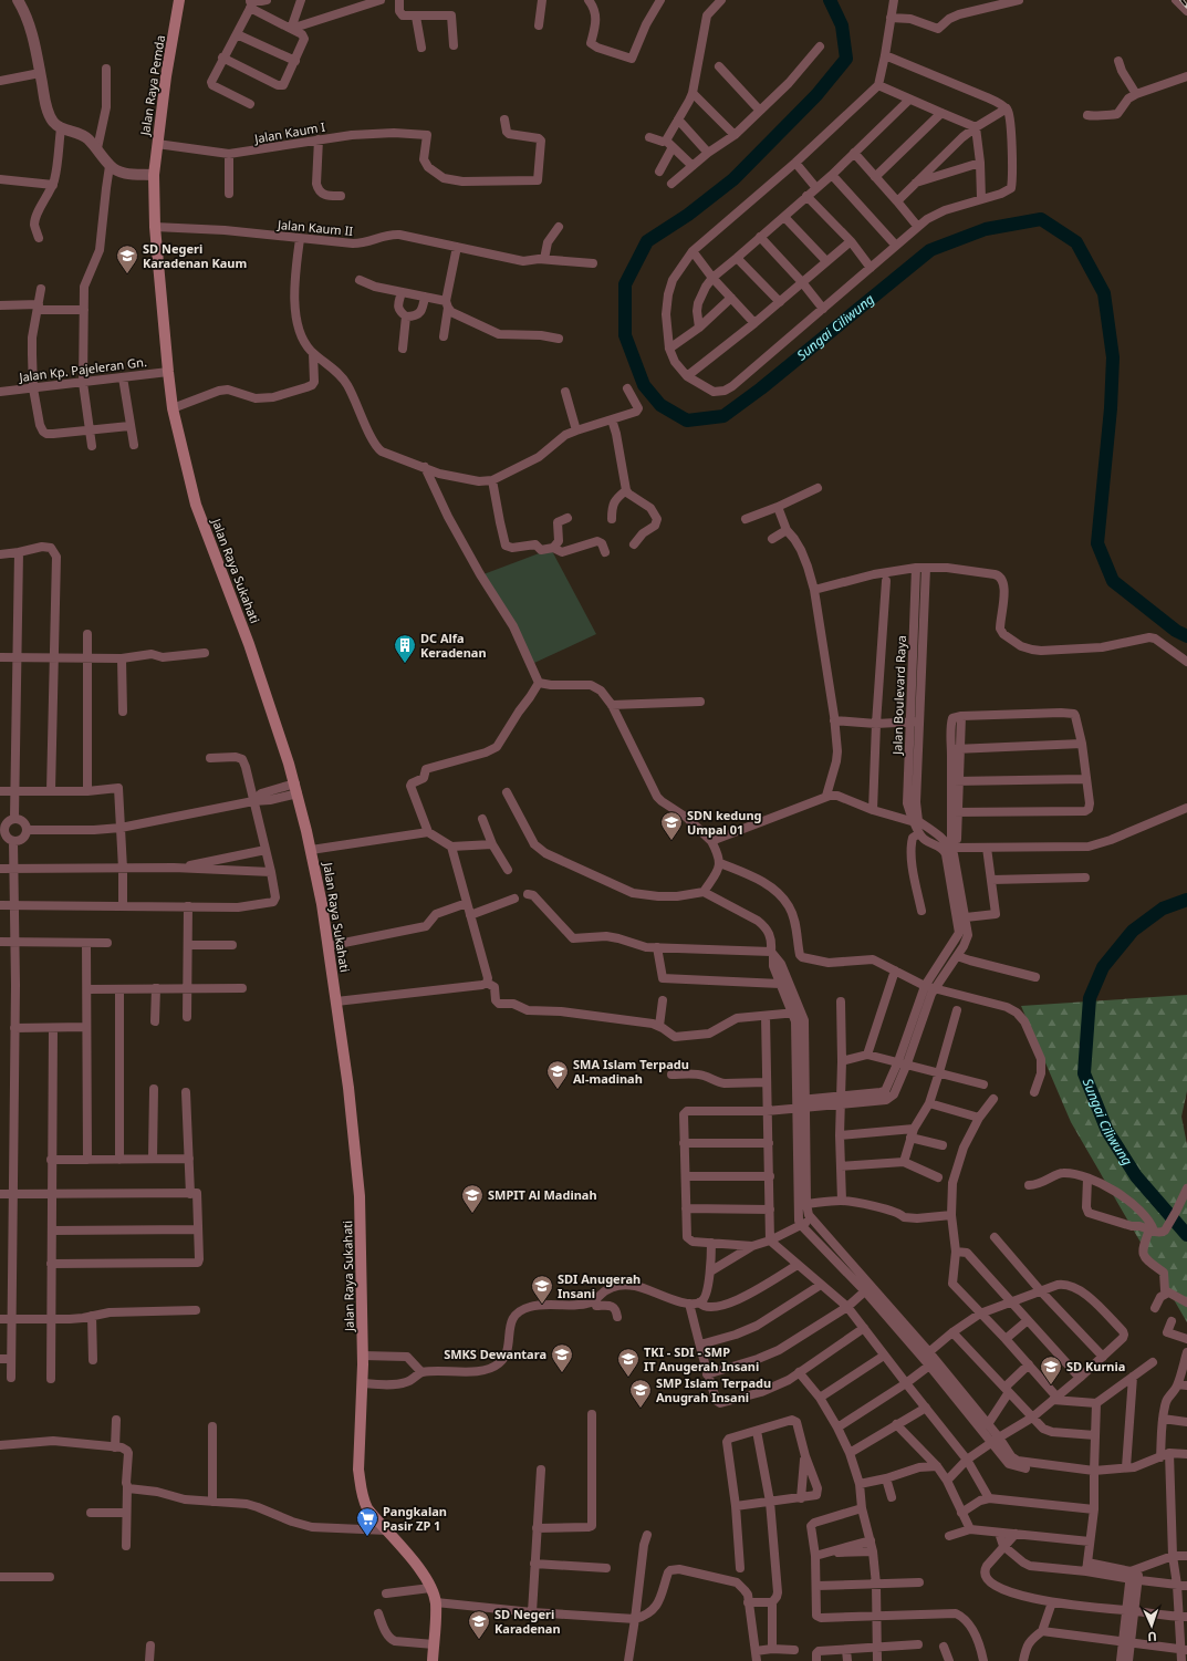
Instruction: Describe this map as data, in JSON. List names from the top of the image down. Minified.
{"streets":{"main road":["Jalan Raya Pemda","Jalan Raya Sukahati"],"street":["Jalan Kaum I","Jalan Kaum II","Jalan Kp. Pajeleran Gn.","Jalan Boulevard Raya"]},"crossings":[["Jalan Raya Pemda","Jalan Kaum I"],["Jalan Raya Pemda","Jalan Raya Sukahati"],["Jalan Kaum II","Jalan Raya Sukahati"],["Jalan Kp. Pajeleran Gn.","Jalan Raya Sukahati"]],"water":["Sungai Ciliwung"],"places":{"school or university":["SD Negeri Karadenan Kaum","SDN kedung Umpal 01","SMA Islam Terpadu Al-madinah","SMPIT Al Madinah","SDI Anugerah Insani","SMKS Dewantara","TKI - SDI - SMP IT Anugerah Insani","SD Kurnia","SMP Islam Terpadu Anugrah Insani","SD Negeri Karadenan"],"building":["DC Alfa Keradenan"],"supermarket":["Pangkalan Pasir ZP 1"]},"north":"bottom"}
